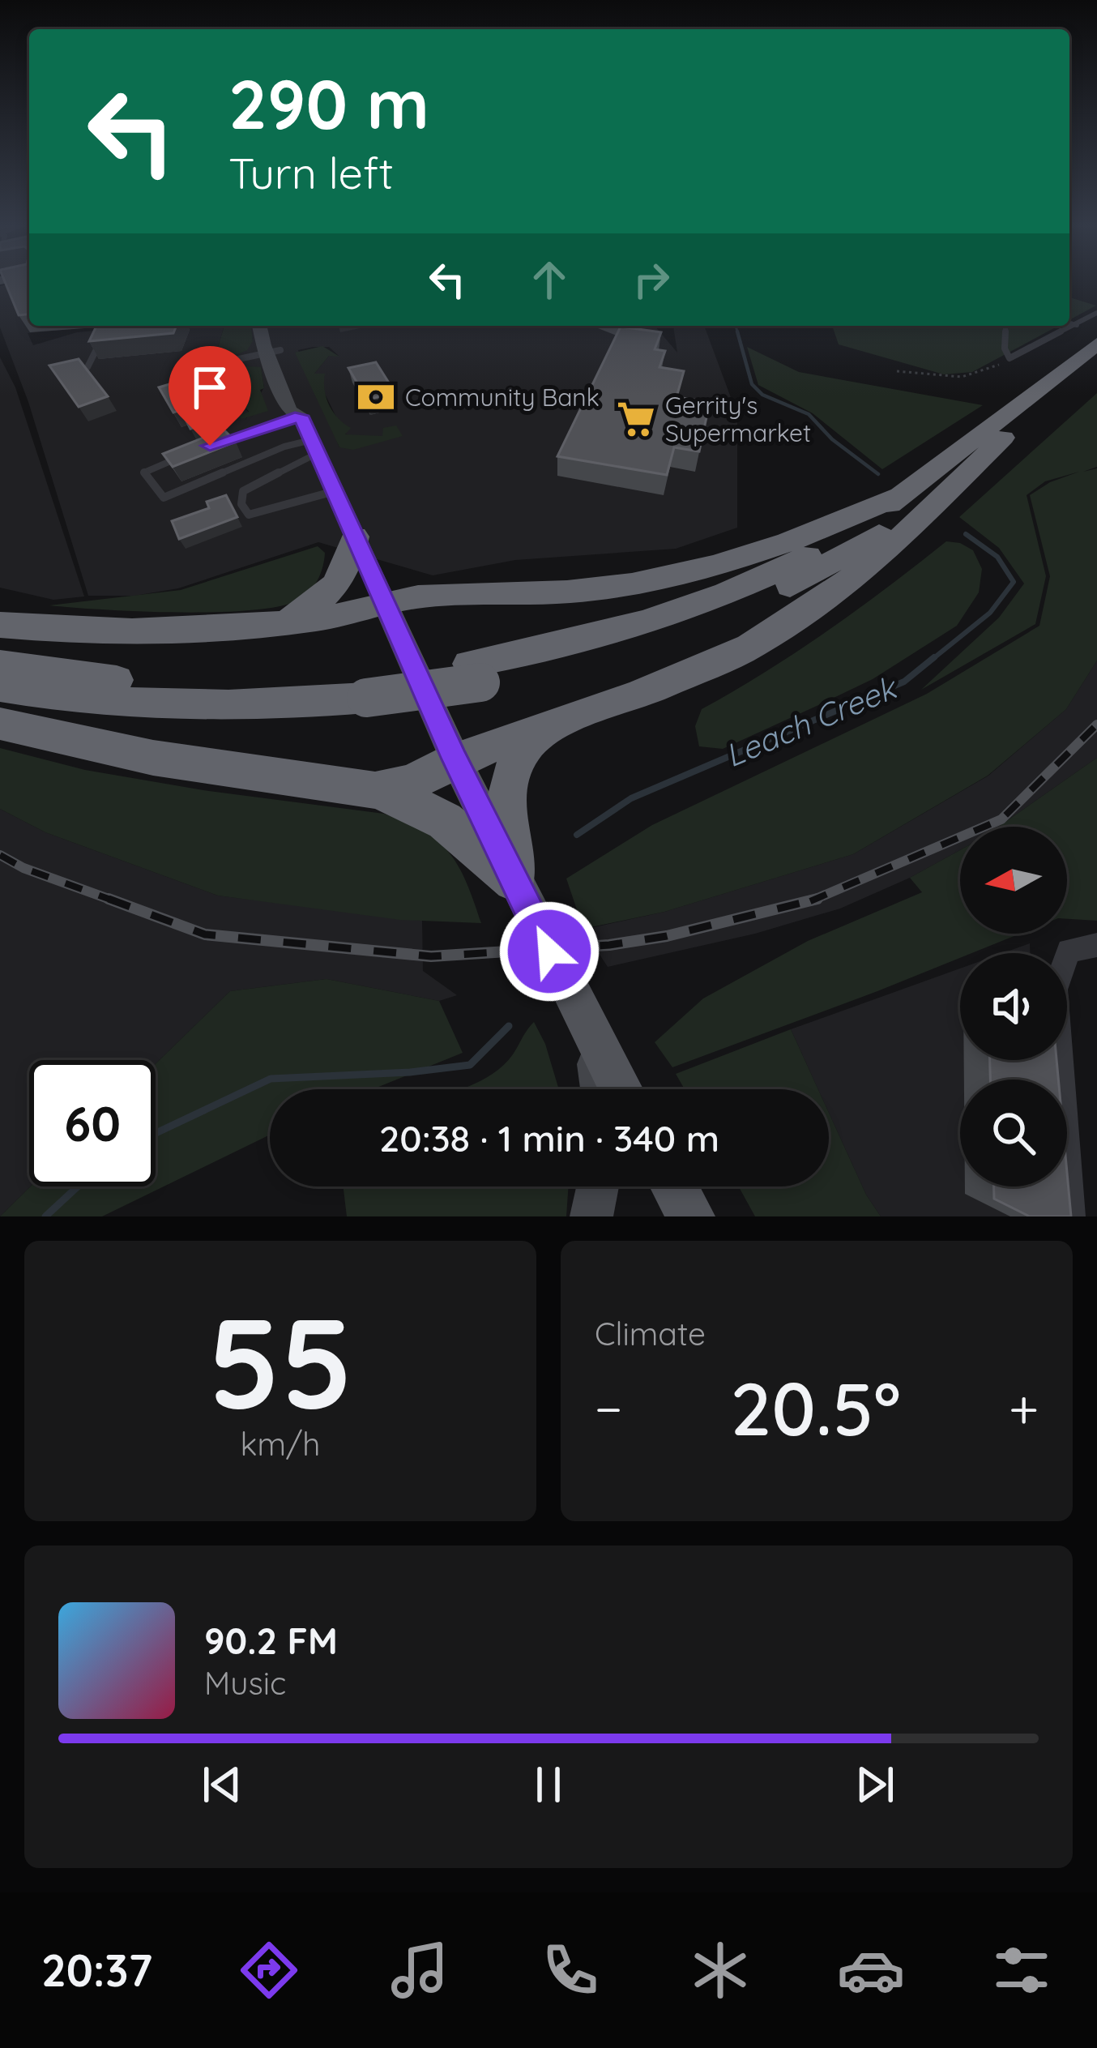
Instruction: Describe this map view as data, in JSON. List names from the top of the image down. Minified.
{"water":["Leach Creek"],"places":{"bank":["Community Bank"],"supermarket":["Gerrity's Supermarket"]},"north":"left","page":{"turn":["290 m","Turn left"],"limit":"60","trip":"20:38 · 1 min · 340 m","tile":[["55","km/h"],"Climate"],"heat":["−","20.5°","+"],"song":["90.2 FM","Music"],"tabs":"20:37"}}
